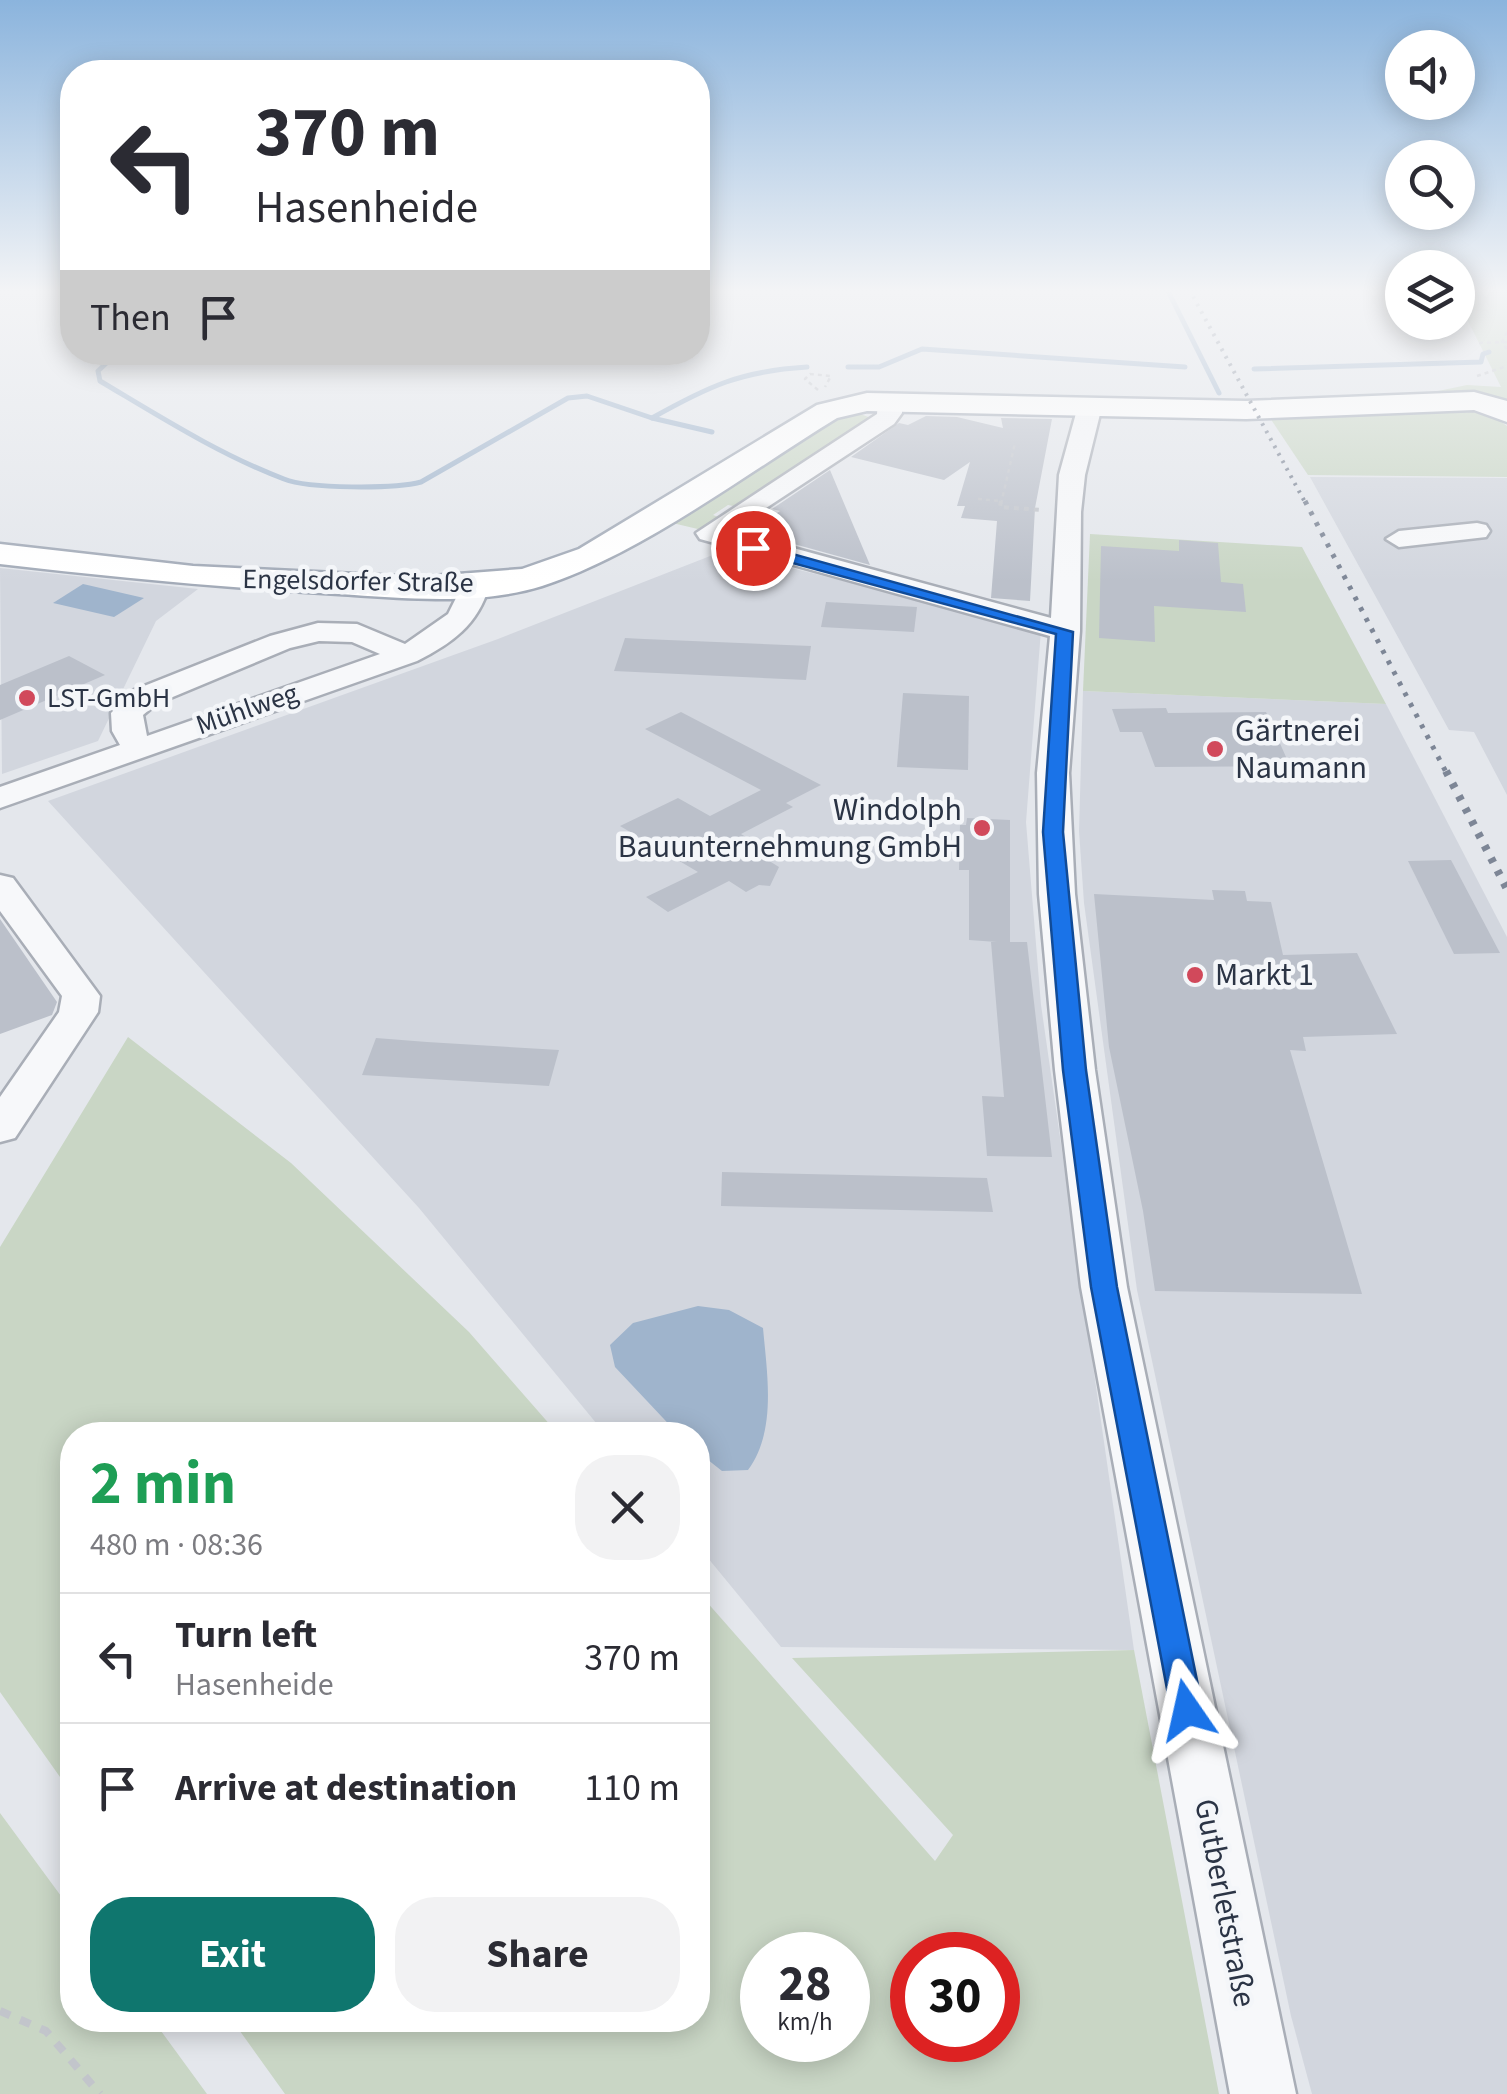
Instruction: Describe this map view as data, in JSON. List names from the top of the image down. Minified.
{"streets":{"main road":["Engelsdorfer Straße"],"street":["Mühlweg","Gutberletstraße"]},"crossings":[["Engelsdorfer Straße","Mühlweg"],["Engelsdorfer Straße","Gutberletstraße"]],"places":["LST-GmbH","Gärtnerei Naumann","Windolph Bauunternehmung GmbH","Markt 1"],"page":{"turn":["370 m","Hasenheide"],"then":"Then","heading":["2 min","480 m · 08:36"],"list":[{"name":"Turn left","note":"Hasenheide","value":"370 m"},{"name":"Arrive at destination","value":"110 m"}],"buttons":["Exit","Share"],"speed":"28 km/h","limit":"30"}}
